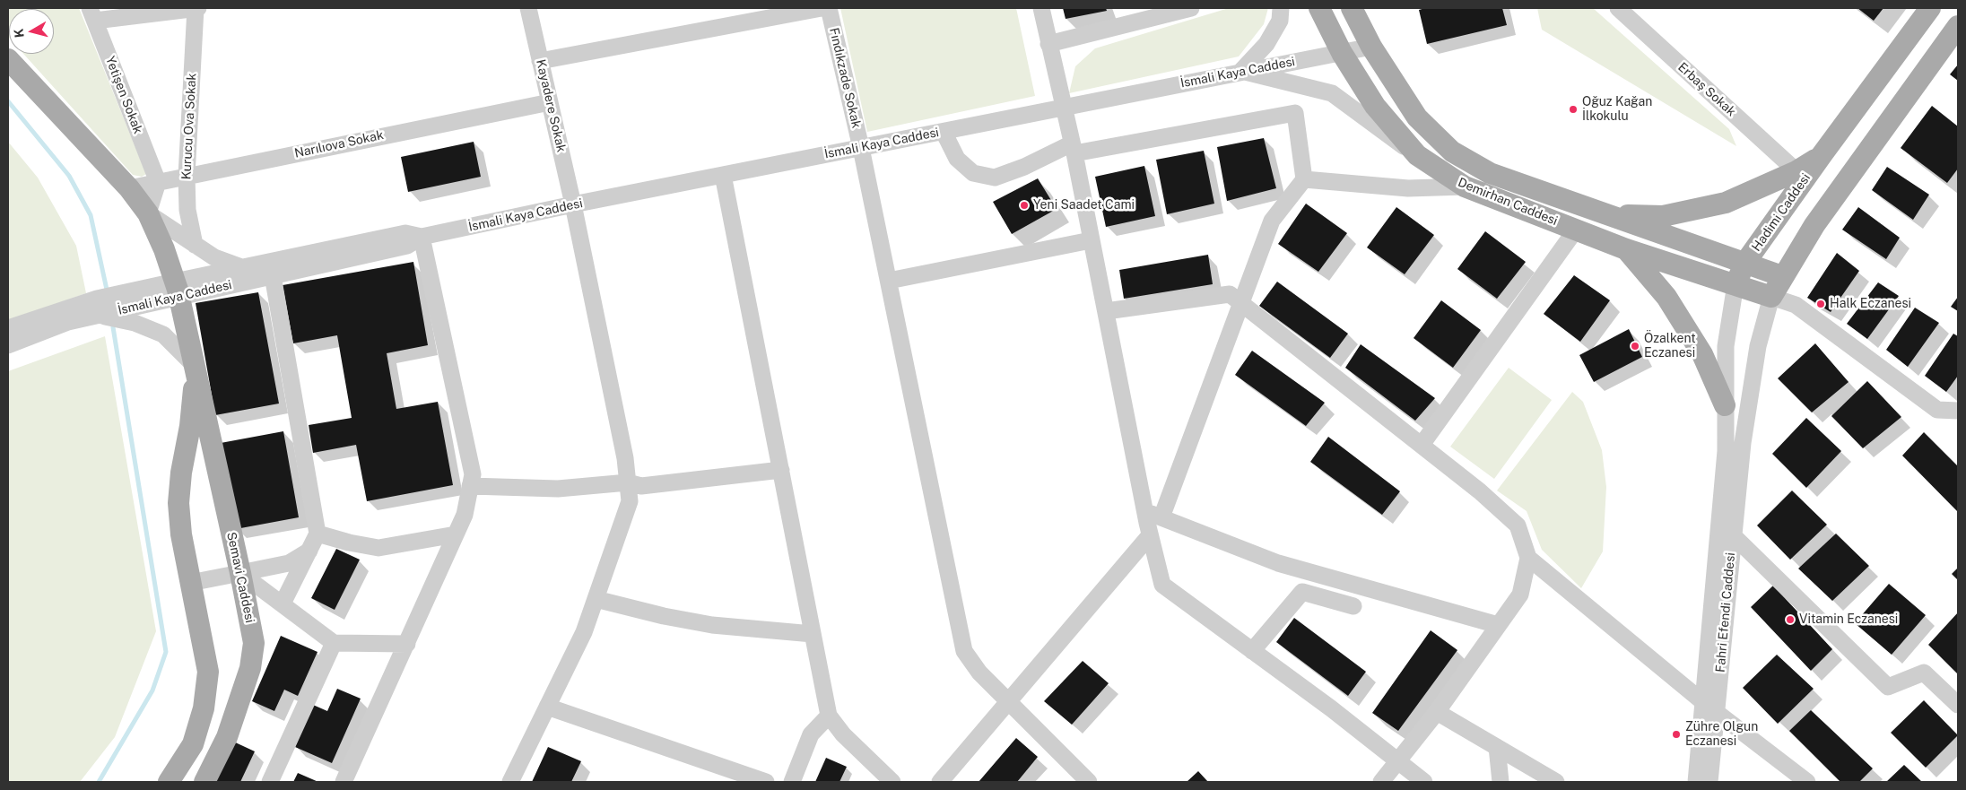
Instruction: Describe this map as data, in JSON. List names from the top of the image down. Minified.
{"streets":{"main road":["Demirhan Caddesi","Hadimi Caddesi","Semavi Caddesi"],"street":["İsmali Kaya Caddesi","Fındıkzade Sokak","Erbaş Sokak","Yetişen Sokak","Kayadere Sokak","Kurucu Ova Sokak","Narılıova Sokak","Fahri Efendi Caddesi"]},"crossings":[["İsmali Kaya Caddesi","Fındıkzade Sokak"],["İsmali Kaya Caddesi","Kayadere Sokak"],["İsmali Kaya Caddesi","Demirhan Caddesi"],["İsmali Kaya Caddesi","Semavi Caddesi"],["Yetişen Sokak","Narılıova Sokak"],["Kayadere Sokak","Narılıova Sokak"],["Kurucu Ova Sokak","Narılıova Sokak"],["Narılıova Sokak","Semavi Caddesi"],["Demirhan Caddesi","Hadimi Caddesi"],["Demirhan Caddesi","Fahri Efendi Caddesi"],["Hadimi Caddesi","Fahri Efendi Caddesi"]],"places":["Oğuz Kağan İlkokulu","Yeni Saadet Cami","Halk Eczanesi","Özalkent Eczanesi","Vitamin Eczanesi","Zühre Olgun Eczanesi"],"north":"left"}
